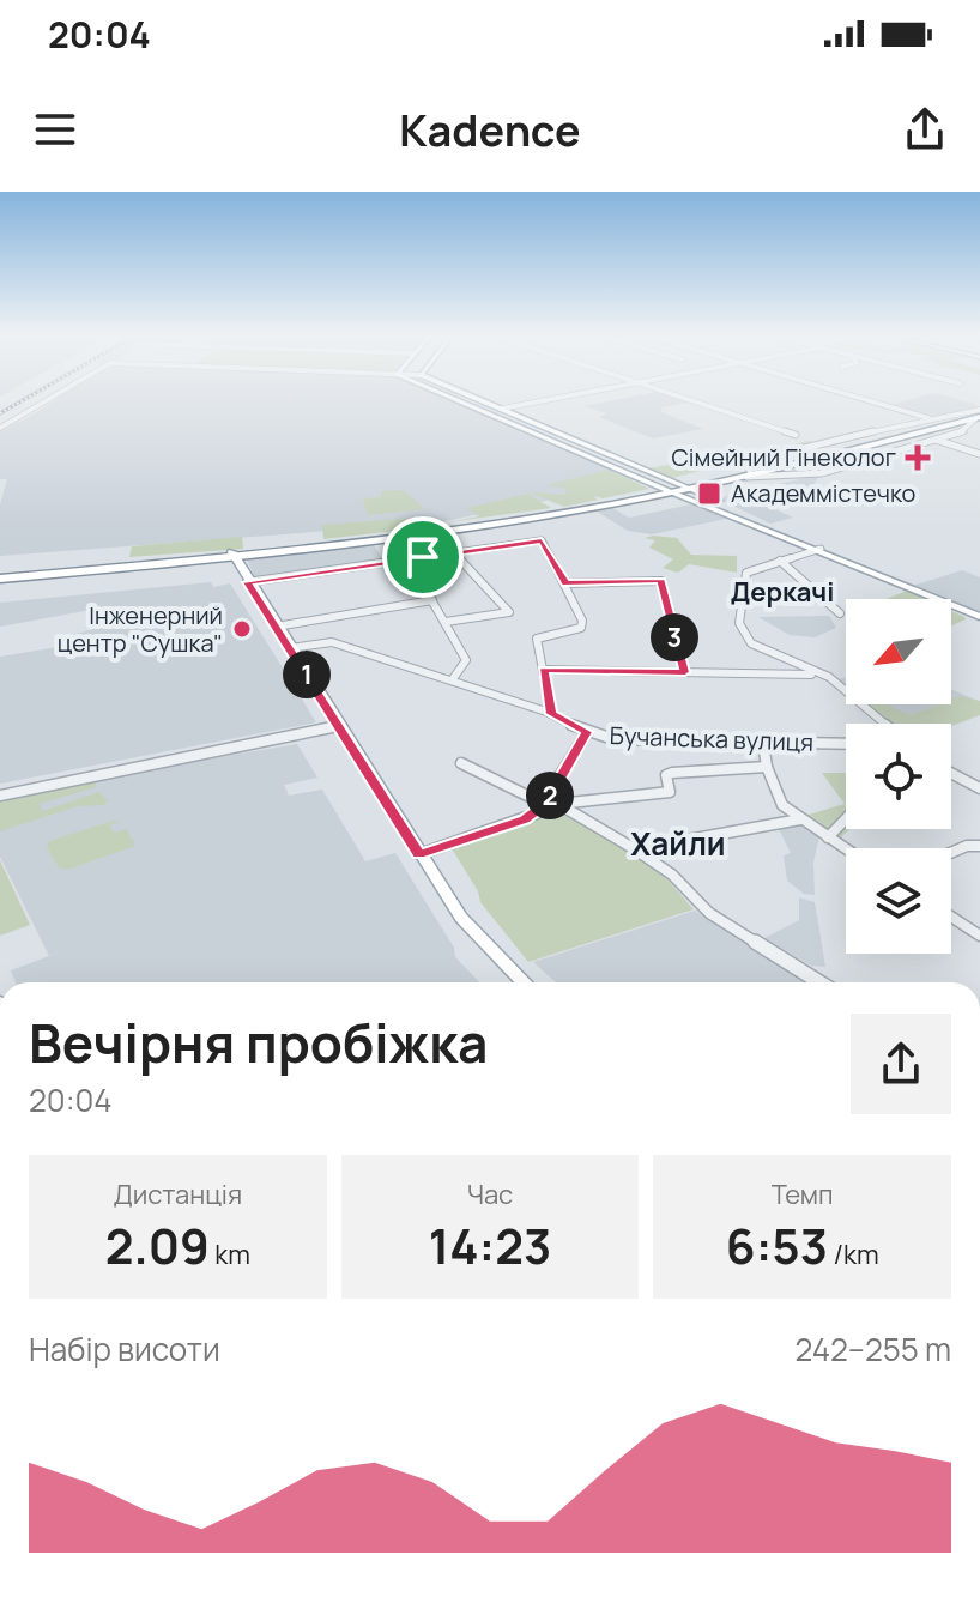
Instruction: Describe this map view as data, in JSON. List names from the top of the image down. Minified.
{"streets":{"street":["Бучанська вулиця"]},"districts":["Деркачі","Хайли"],"places":{"health":["Сімейний Гінеколог"],"transit":["Академмістечко"],"other":["Інженерний центр \"Сушка\""]},"north":"bottom left","page":{"status":"20:04","header":"Kadence","pins":["3","1","2"],"heading":["Вечірня пробіжка","20:04"],"stats":[["Дистанція","2.09 km"],["Час","14:23"],["Темп","6:53 /km"]],"chart":["Набір висоти","242–255 m"]}}
